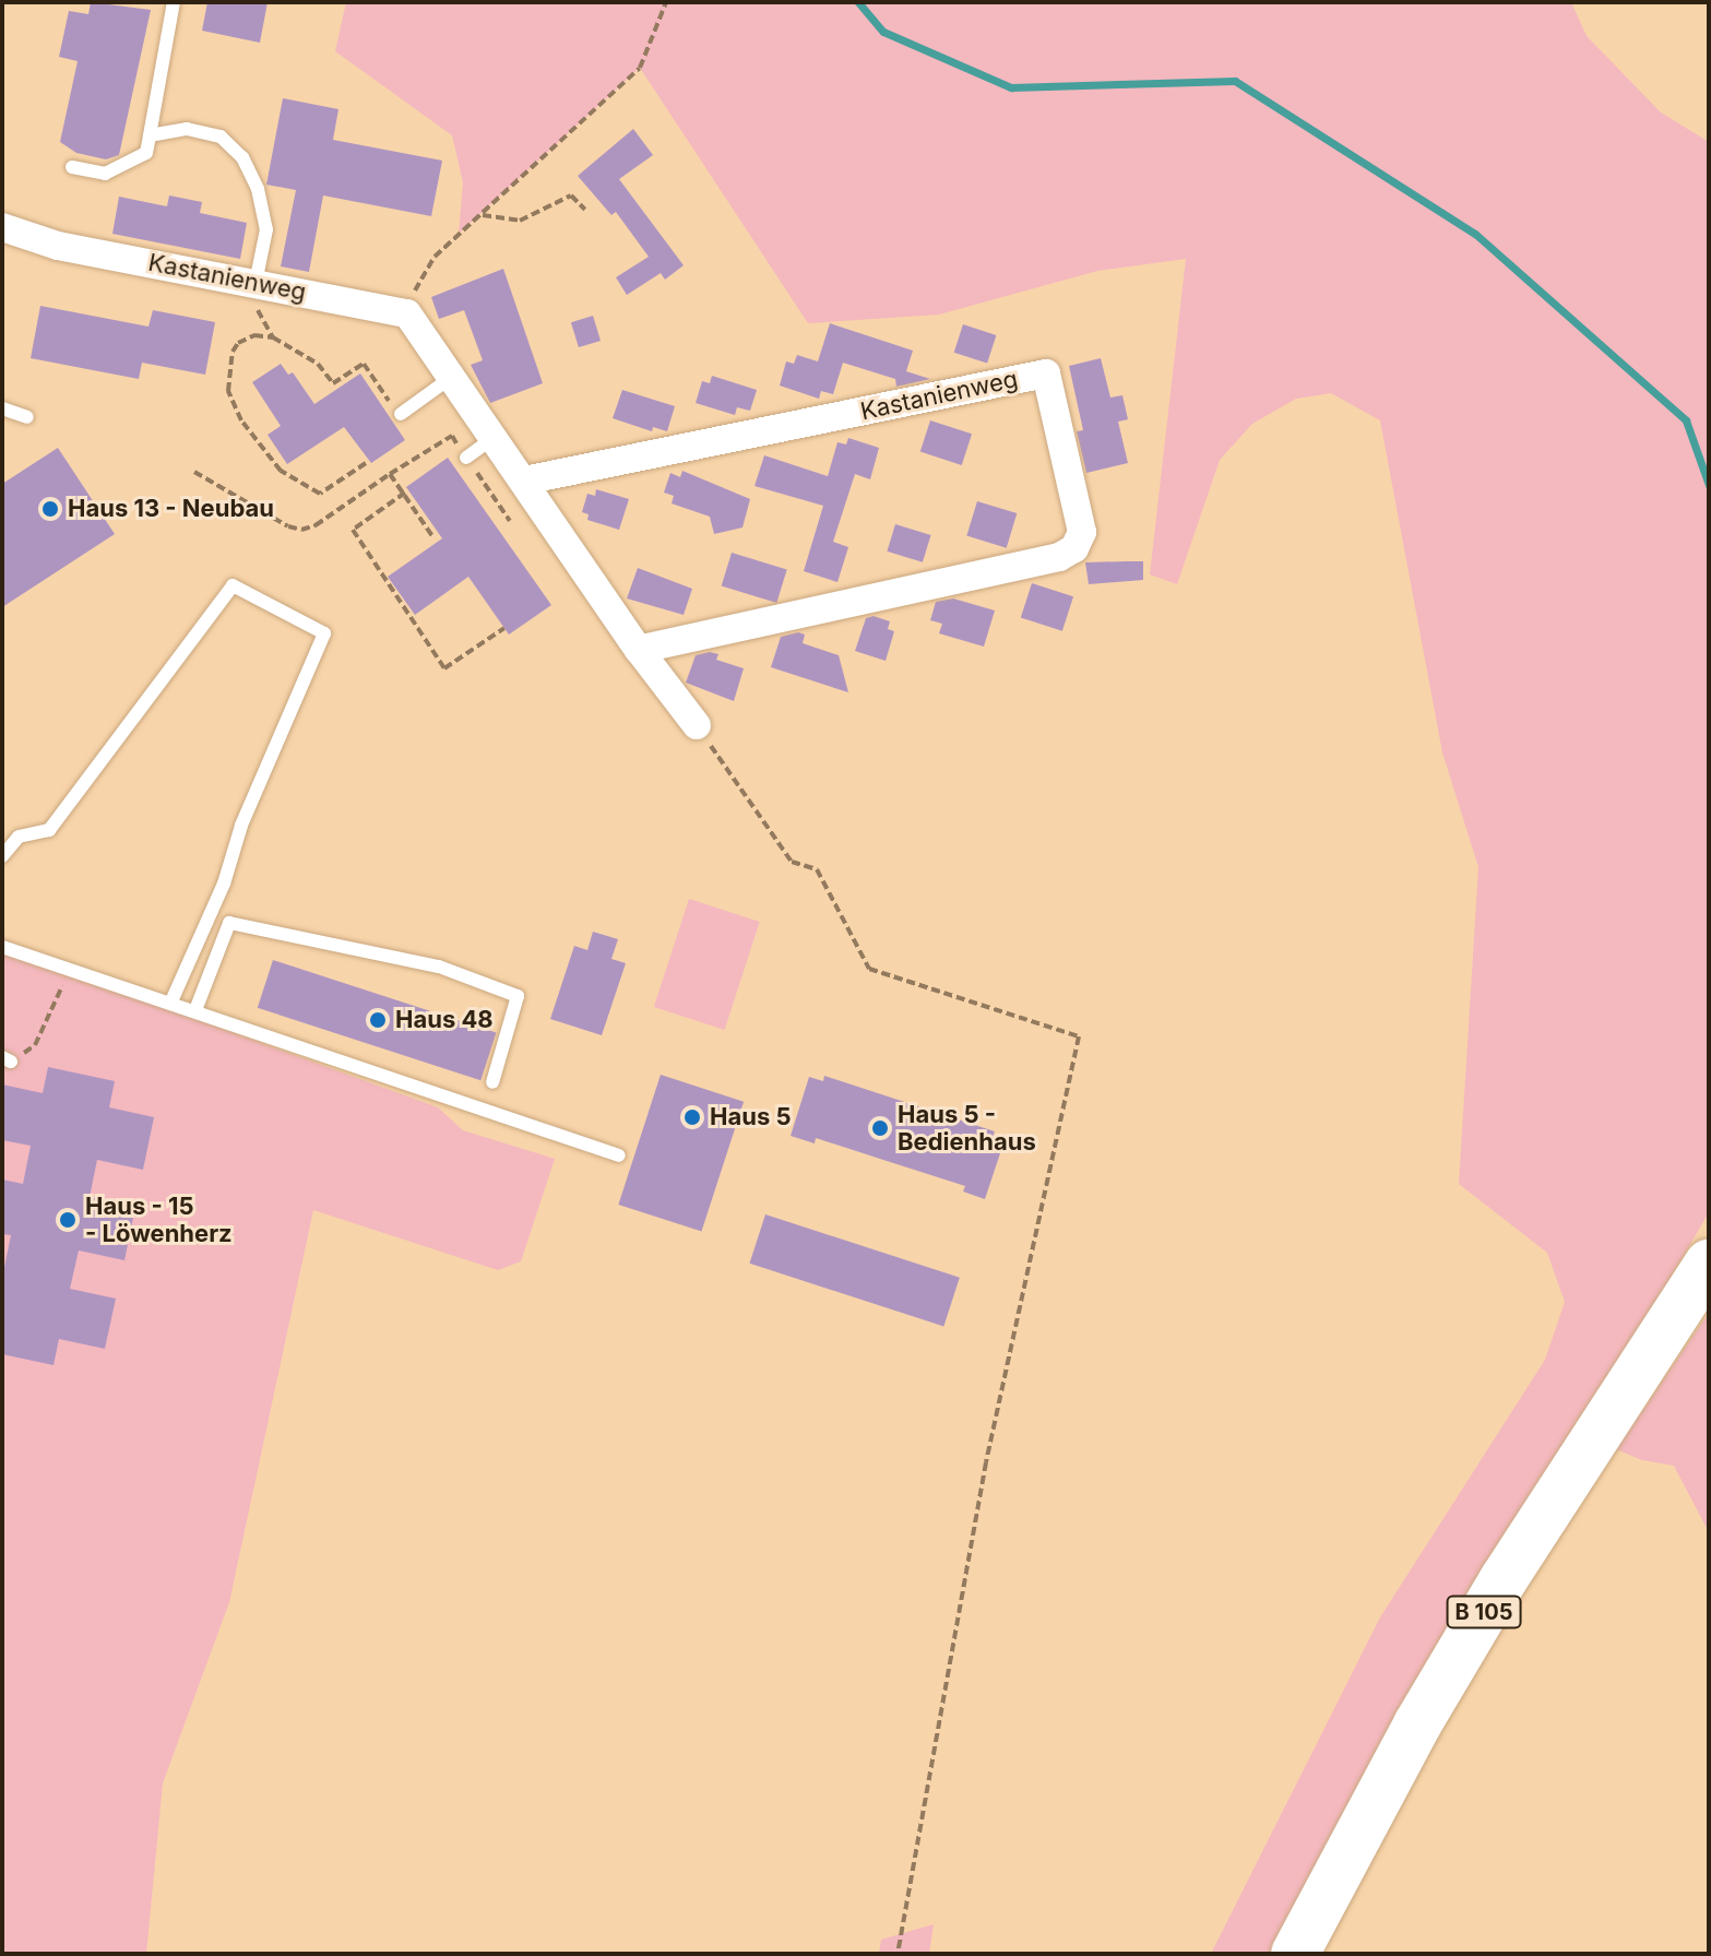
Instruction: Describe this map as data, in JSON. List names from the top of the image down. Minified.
{"streets":{"highway":["B 105"],"street":["Kastanienweg"]},"places":["Haus 13 - Neubau","Haus 48","Haus 5","Haus 5 - Bedienhaus","Haus - 15 - Löwenherz"]}
